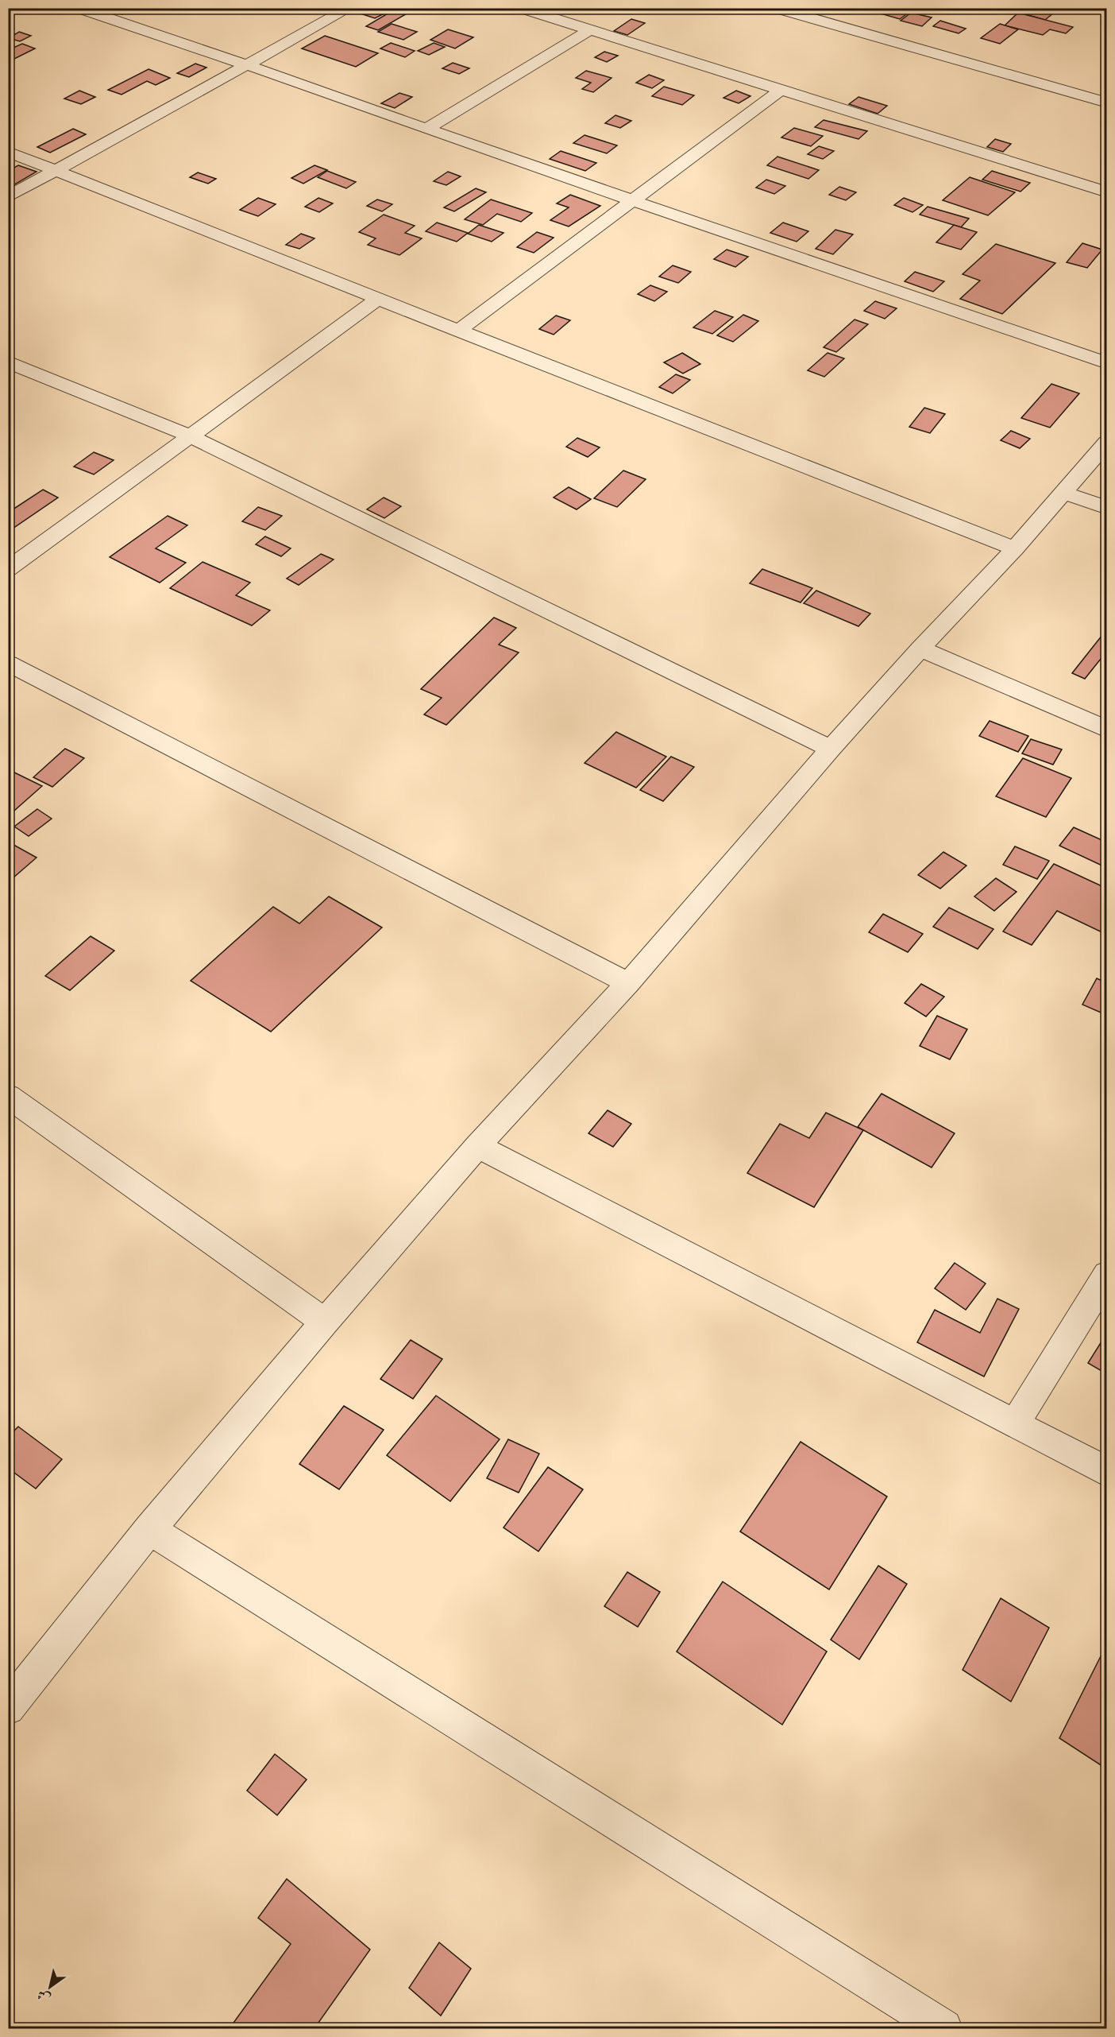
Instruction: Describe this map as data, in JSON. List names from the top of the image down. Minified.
{"north":"bottom left"}
